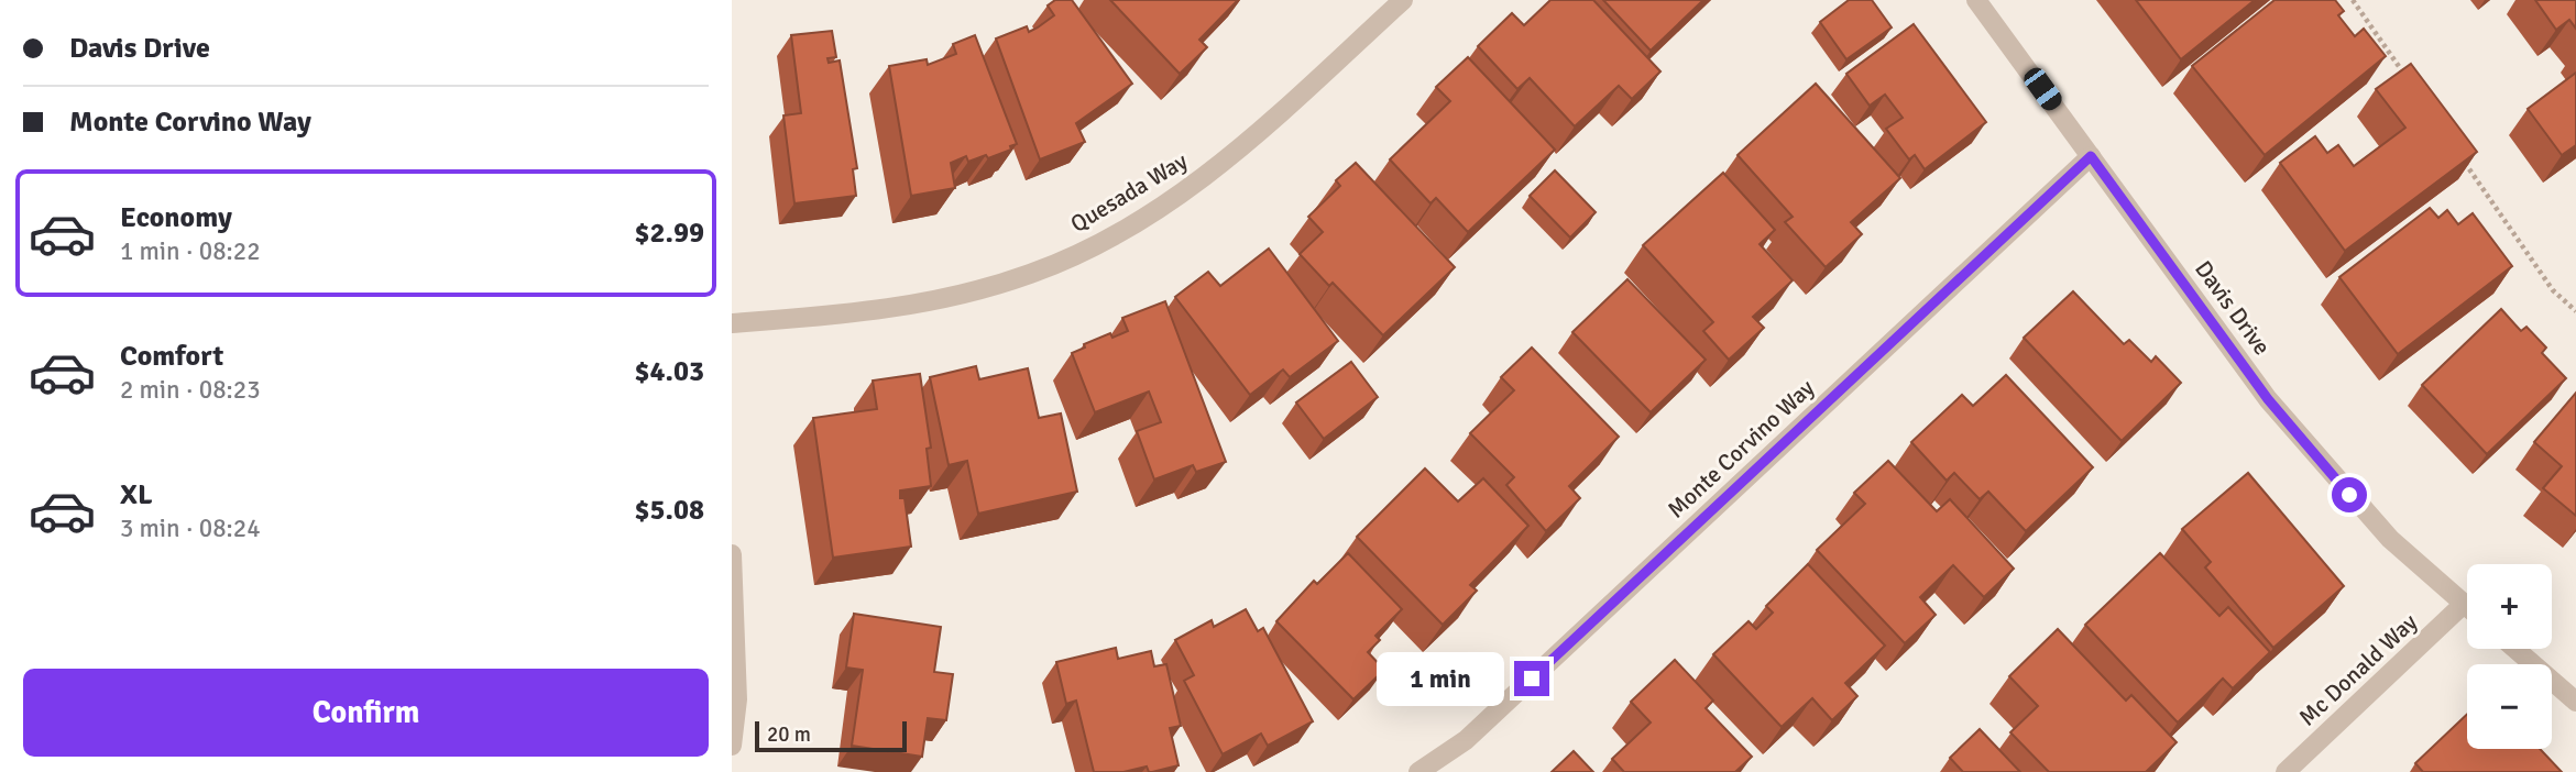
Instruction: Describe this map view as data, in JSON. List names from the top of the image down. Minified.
{"streets":{"street":["Quesada Way","Davis Drive","Monte Corvino Way","Mc Donald Way"]},"crossings":[["Davis Drive","Monte Corvino Way"],["Davis Drive","Mc Donald Way"]],"scale_bar":"20 m","page":{"banner":["Davis Drive","Monte Corvino Way"],"list":[{"name":"Economy","note":"1 min · 08:22","value":"$2.99"},{"name":"Comfort","note":"2 min · 08:23","value":"$4.03"},{"name":"XL","note":"3 min · 08:24","value":"$5.08"}],"map_buttons":["+","−"],"bubble":"1 min","buttons":"Confirm","scale":"20 m"}}
